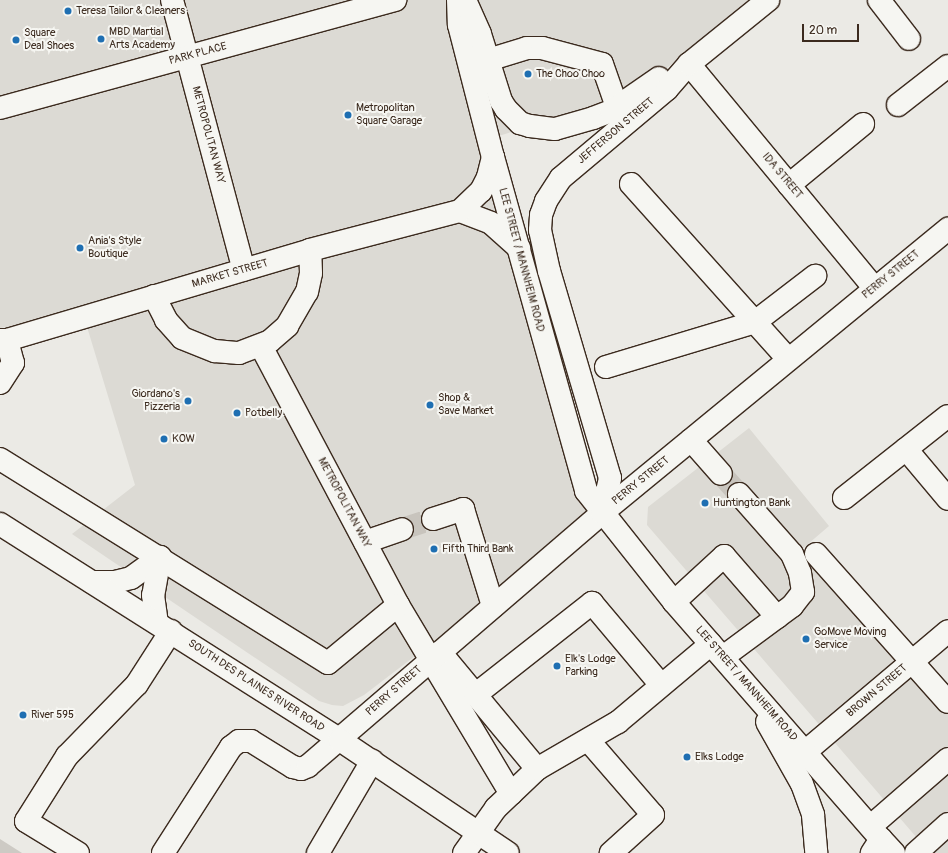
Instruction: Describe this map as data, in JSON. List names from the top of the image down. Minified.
{"streets":{"main road":["PARK PLACE","JEFFERSON STREET","METROPOLITAN WAY","IDA STREET","LEE STREET / MANNHEIM ROAD","MARKET STREET","PERRY STREET","SOUTH DES PLAINES RIVER ROAD","BROWN STREET"]},"crossings":[["PARK PLACE","METROPOLITAN WAY"],["JEFFERSON STREET","IDA STREET"],["JEFFERSON STREET","LEE STREET / MANNHEIM ROAD"],["JEFFERSON STREET","PERRY STREET"],["METROPOLITAN WAY","MARKET STREET"],["METROPOLITAN WAY","PERRY STREET"],["IDA STREET","PERRY STREET"],["LEE STREET / MANNHEIM ROAD","MARKET STREET"],["LEE STREET / MANNHEIM ROAD","PERRY STREET"],["LEE STREET / MANNHEIM ROAD","BROWN STREET"],["PERRY STREET","SOUTH DES PLAINES RIVER ROAD"]],"places":["Teresa Tailor & Cleaners","MBD Martial Arts Academy","Square Deal Shoes","The Choo Choo","Metropolitan Square Garage","Ania's Style Boutique","Giordano's Pizzeria","Shop & Save Market","Potbelly","KOW","Huntington Bank","Fifth Third Bank","GoMove Moving Service","Elk's Lodge Parking","River 595","Elks Lodge"],"scale_bar":"20 m"}
